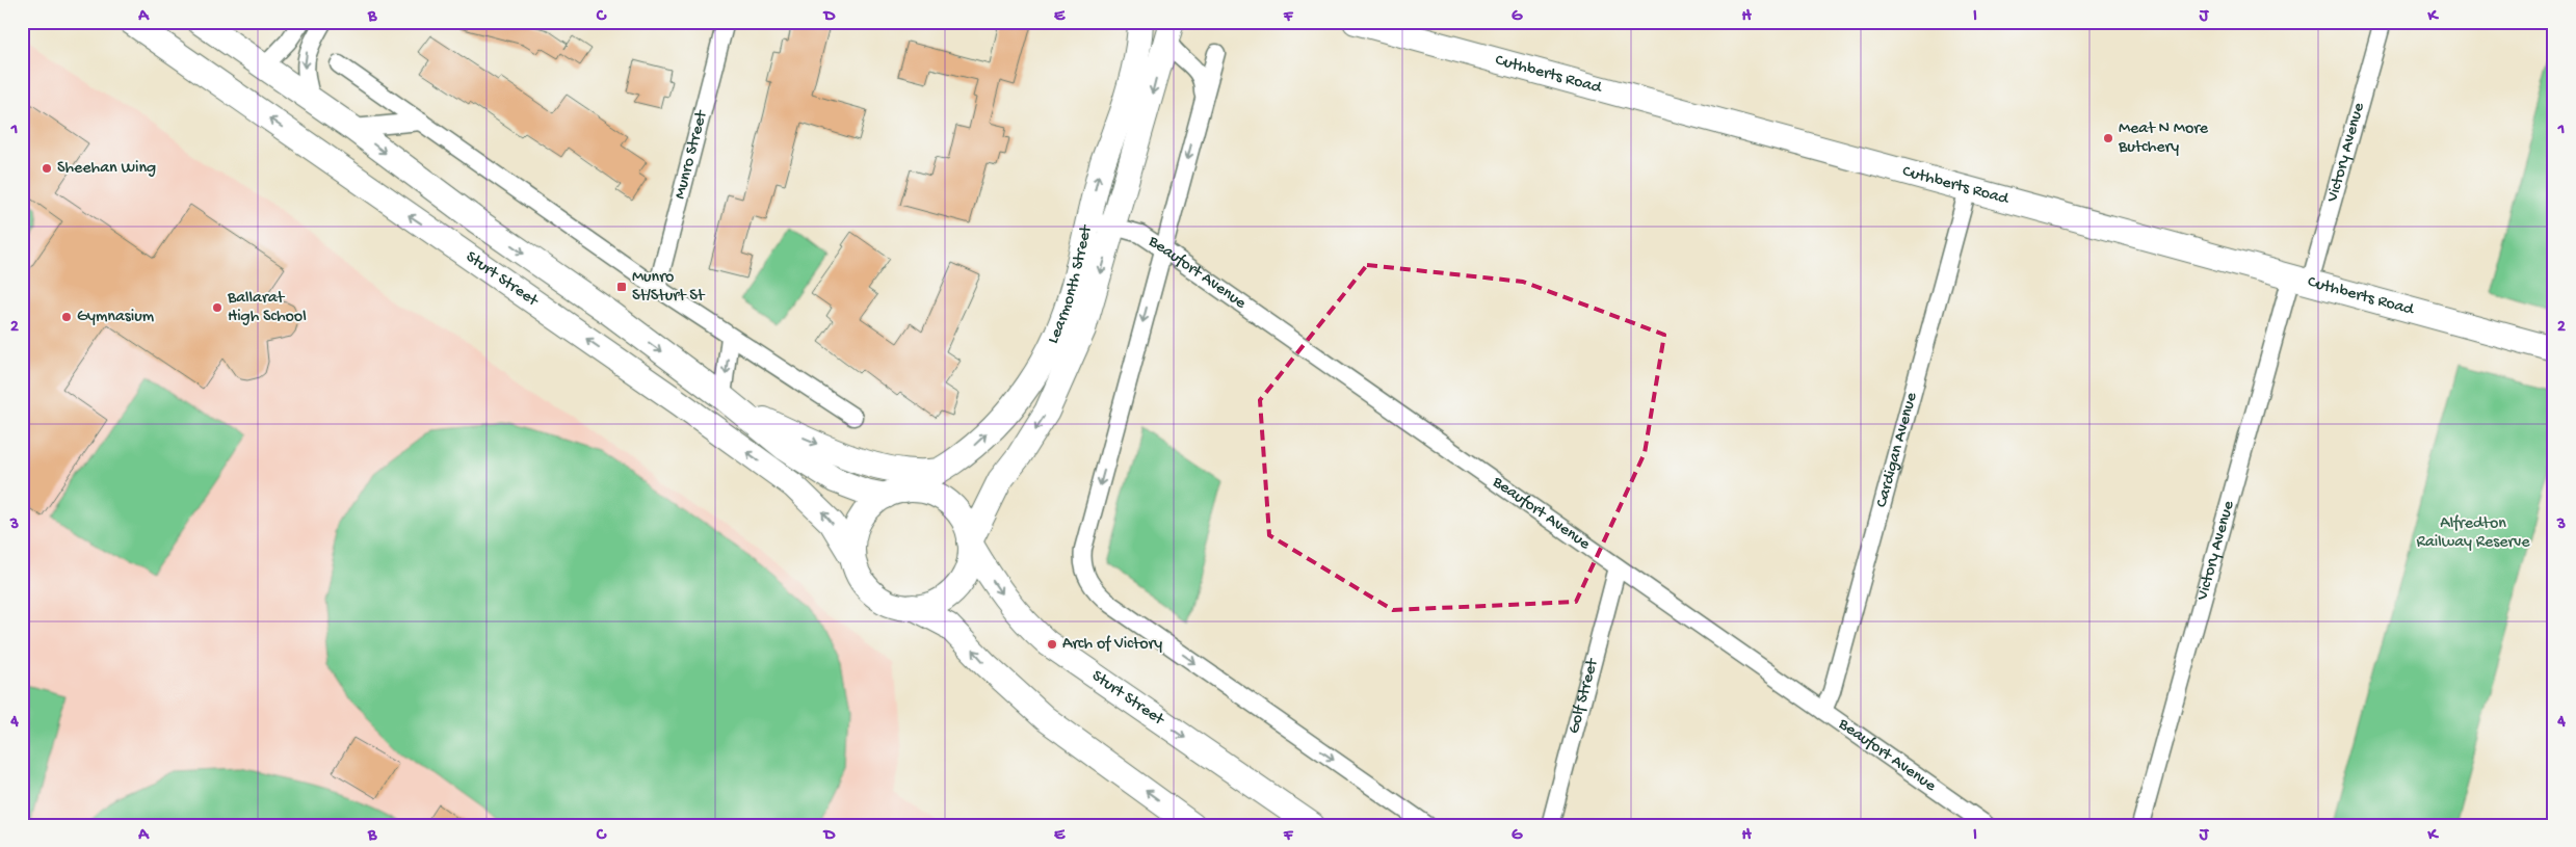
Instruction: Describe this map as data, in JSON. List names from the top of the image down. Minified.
{"streets":{"main road":["Cuthberts Road","Sturt Street","Learmonth Street"],"street":["Victory Avenue","Munro Street","Beaufort Avenue","Cardigan Avenue","Golf Street"]},"crossings":[["Cuthberts Road","Victory Avenue"],["Cuthberts Road","Cardigan Avenue"],["Beaufort Avenue","Learmonth Street"],["Beaufort Avenue","Cardigan Avenue"],["Beaufort Avenue","Golf Street"],["Sturt Street","Learmonth Street"]],"parks":["Alfredton Railway Reserve"],"places":{"other":["Meat N More Butchery","Sheehan Wing","Ballarat High School","Gymnasium","Arch of Victory"],"transit":["Munro St/Sturt St"]},"grid":{"columns":["A","B","C","D","E","F","G","H","I","J","K"],"rows":["1","2","3","4"]}}
